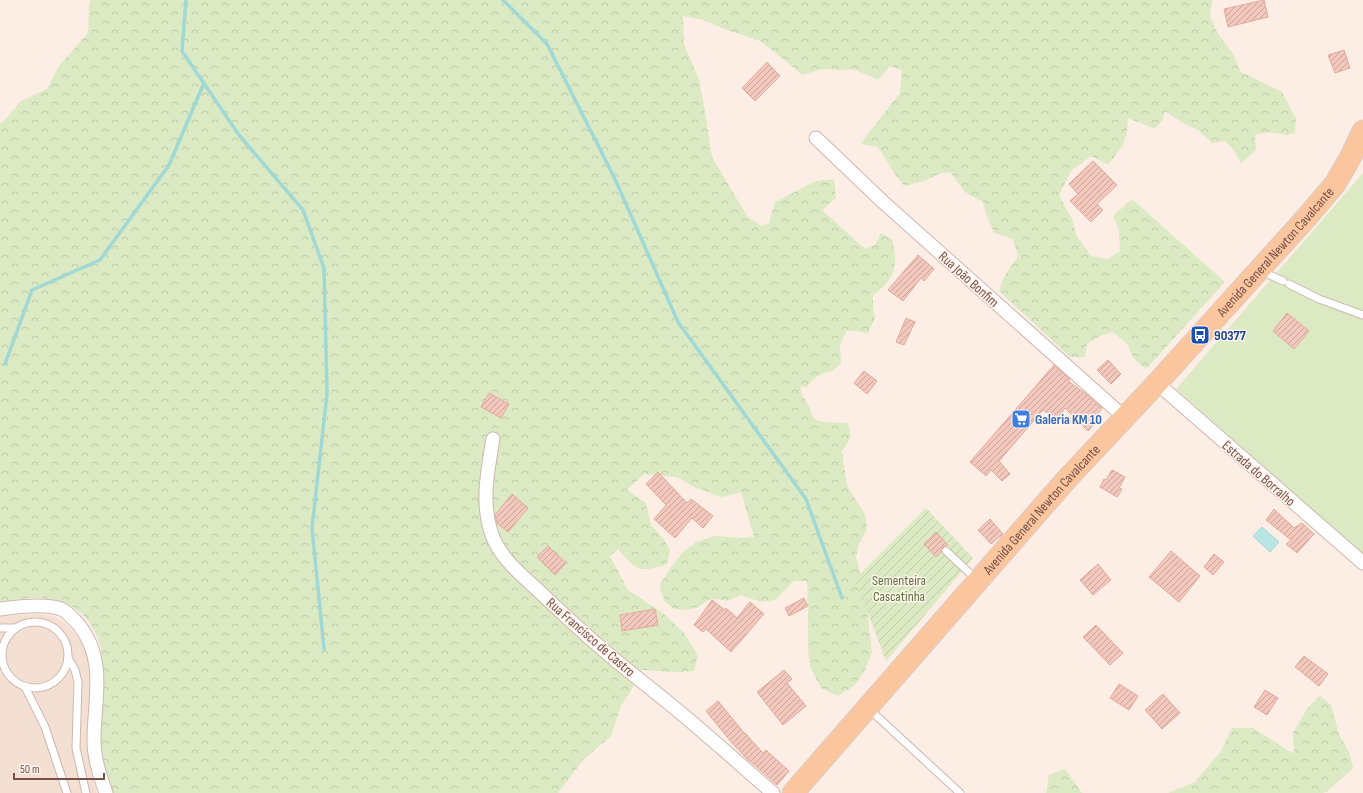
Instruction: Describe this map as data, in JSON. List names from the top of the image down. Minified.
{"streets":{"main road":["Avenida General Newton Cavalcante"],"street":["Rua João Bonfim","Estrada do Borralho","Rua Francisco de Castro"]},"crossings":[["Avenida General Newton Cavalcante","Rua João Bonfim"],["Avenida General Newton Cavalcante","Estrada do Borralho"]],"parks":["Sementeira Cascatinha"],"places":{"bus stop":["90377"],"supermarket":["Galeria KM 10"]},"scale_bar":"50 m"}
